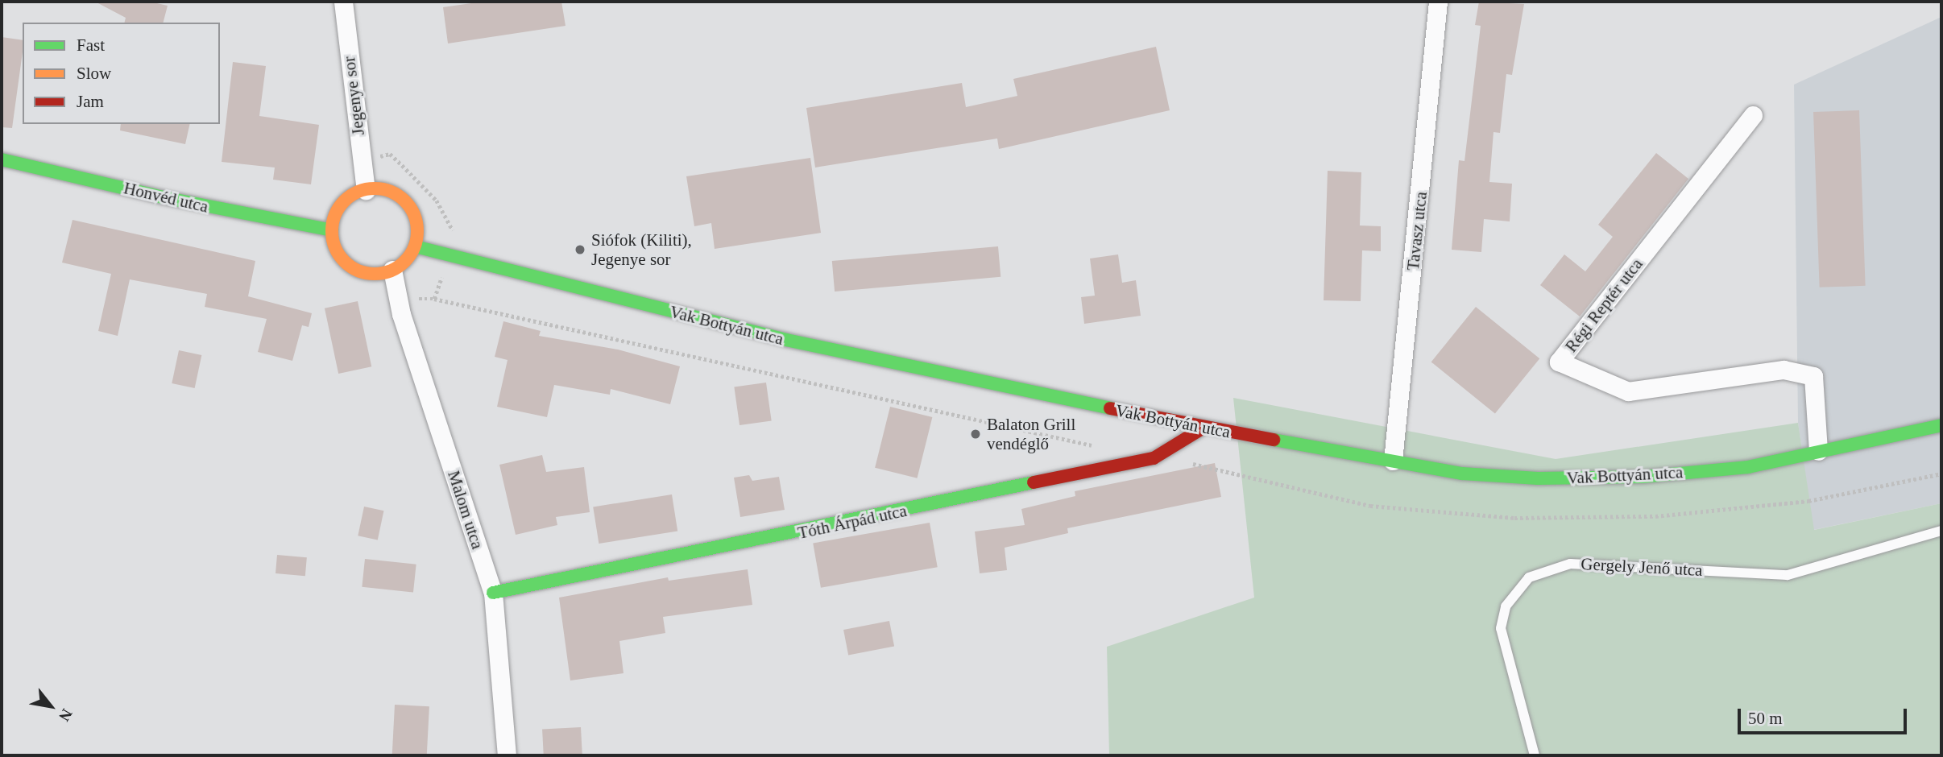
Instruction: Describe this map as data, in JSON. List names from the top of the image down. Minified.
{"streets":{"main road":["Honvéd utca","Vak Bottyán utca","Tóth Árpád utca"],"street":["Jegenye sor","Tavasz utca","Régi Reptér utca","Malom utca"],"lane":["Gergely Jenő utca"]},"crossings":[["Jegenye sor","Honvéd utca"],["Jegenye sor","Vak Bottyán utca"],["Jegenye sor","Malom utca"],["Honvéd utca","Vak Bottyán utca"],["Honvéd utca","Malom utca"],["Tavasz utca","Vak Bottyán utca"],["Régi Reptér utca","Vak Bottyán utca"],["Vak Bottyán utca","Malom utca"],["Vak Bottyán utca","Tóth Árpád utca"],["Malom utca","Tóth Árpád utca"]],"places":["Siófok (Kiliti), Jegenye sor","Balaton Grill vendéglő"],"legend":["Fast","Slow","Jam"],"scale_bar":"50 m","north":"bottom right"}
